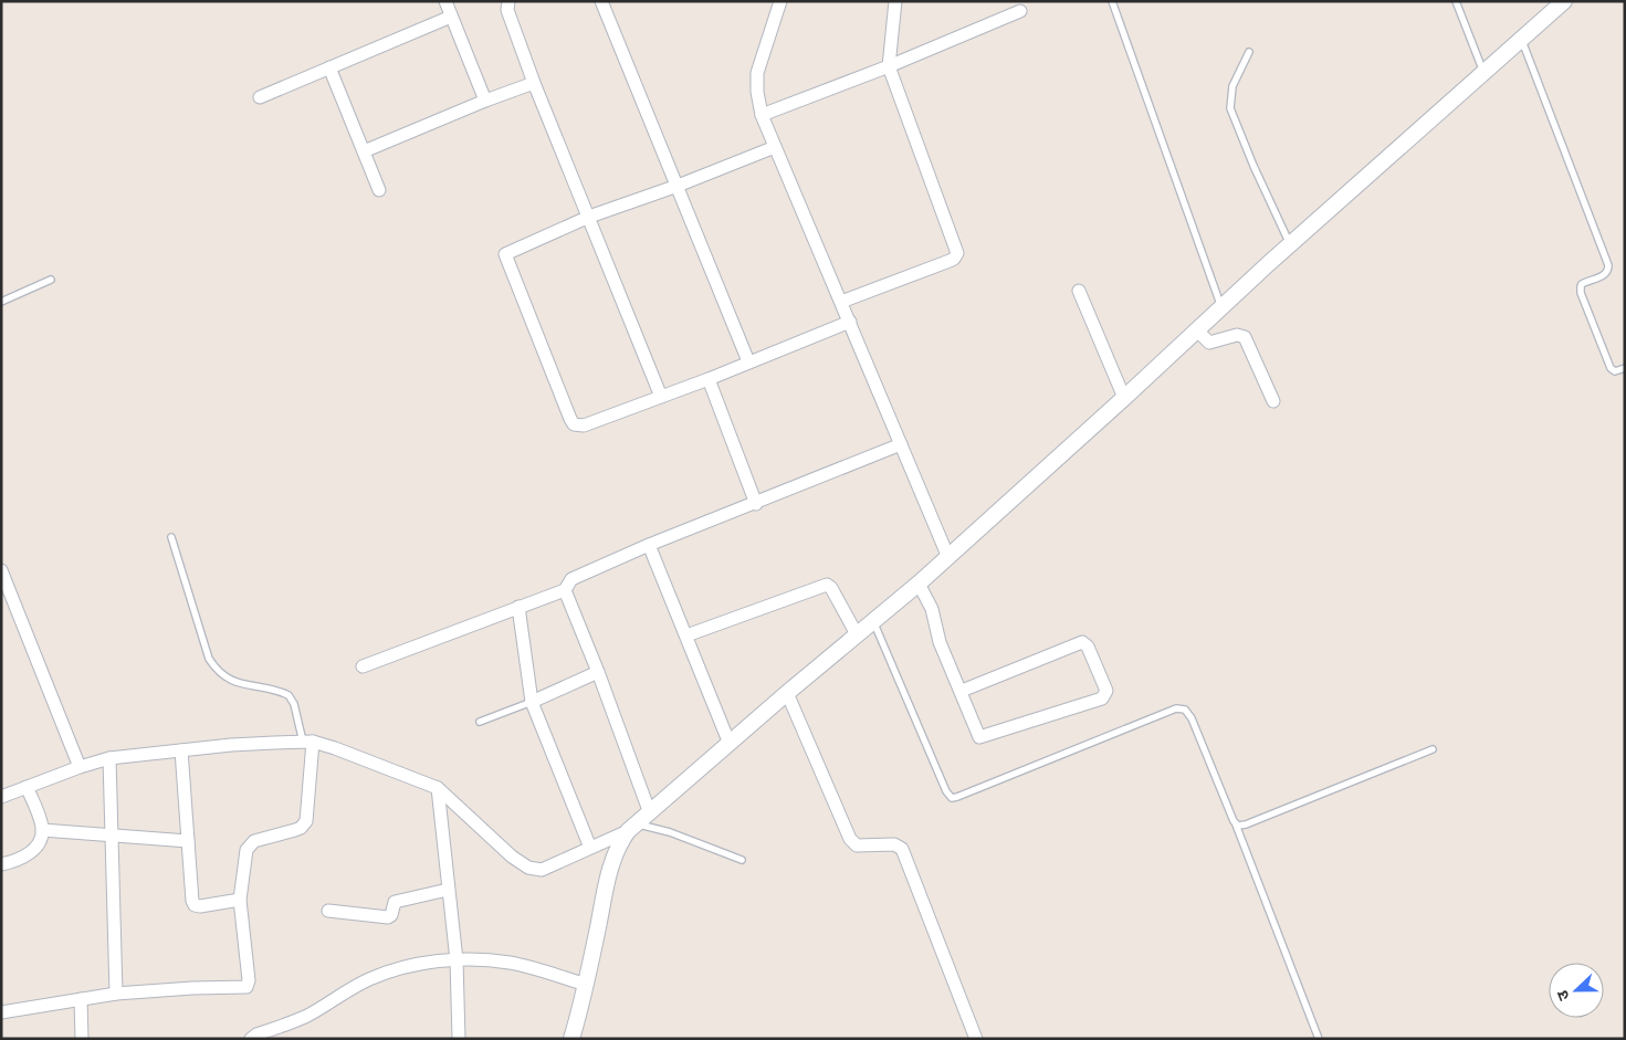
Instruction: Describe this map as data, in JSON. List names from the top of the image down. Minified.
{"north":"left"}
